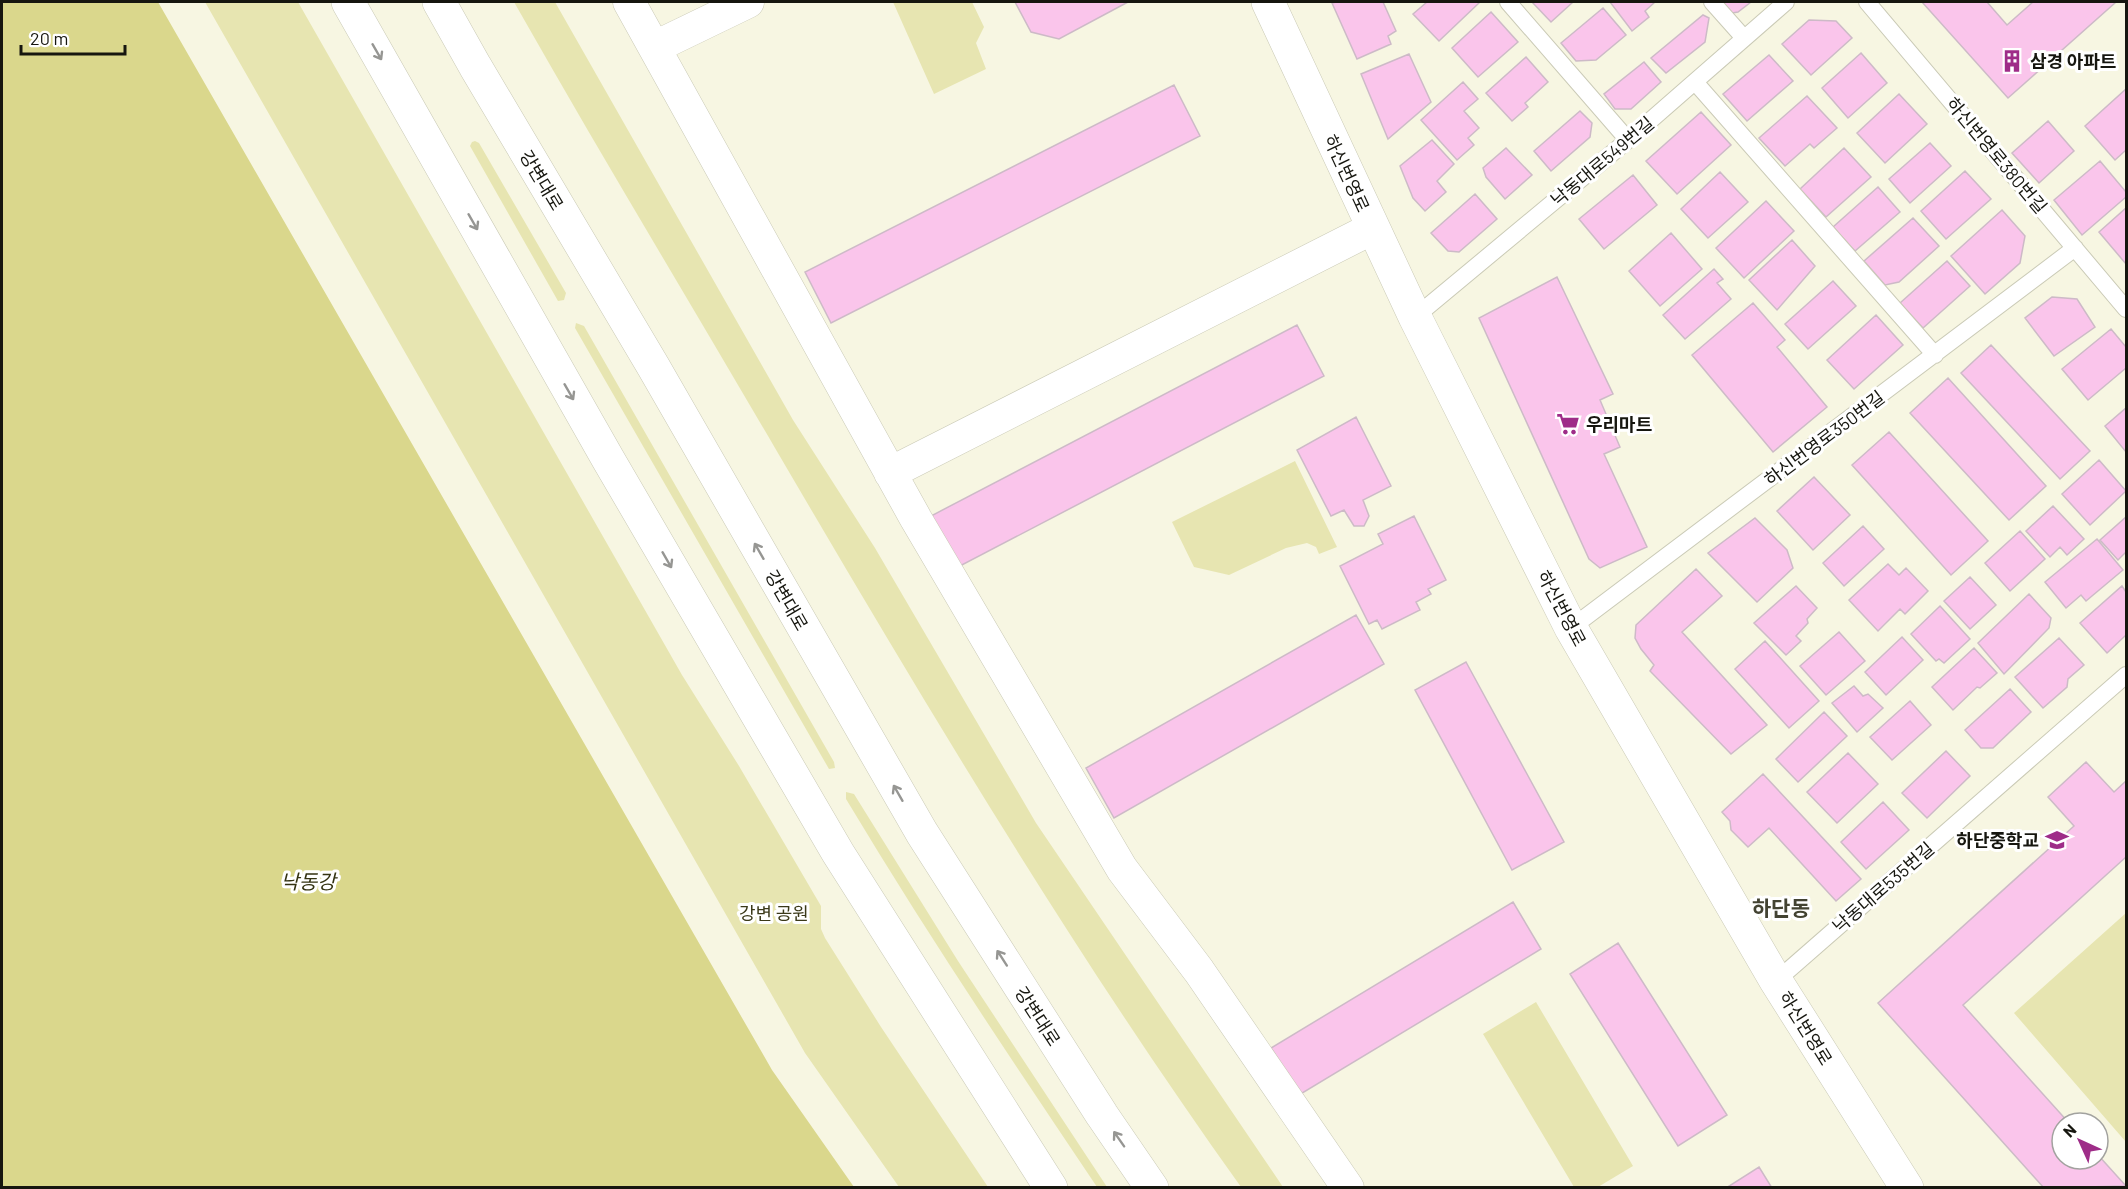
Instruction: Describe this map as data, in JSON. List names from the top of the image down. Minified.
{"streets":{"main road":["하신번영로","강변대로"],"lane":["하신번영로380번길","낙동대로549번길","하신번영로350번길","낙동대로535번길"]},"crossings":[["하신번영로380번길","하신번영로350번길"],["낙동대로549번길","하신번영로"],["하신번영로","하신번영로350번길"],["하신번영로","낙동대로535번길"]],"districts":["하단동"],"water":["낙동강"],"parks":["강변 공원"],"places":{"building":["삼경 아파트"],"supermarket":["우리마트"],"school or university":["하단중학교"]},"scale_bar":"20 m","north":"top left"}
